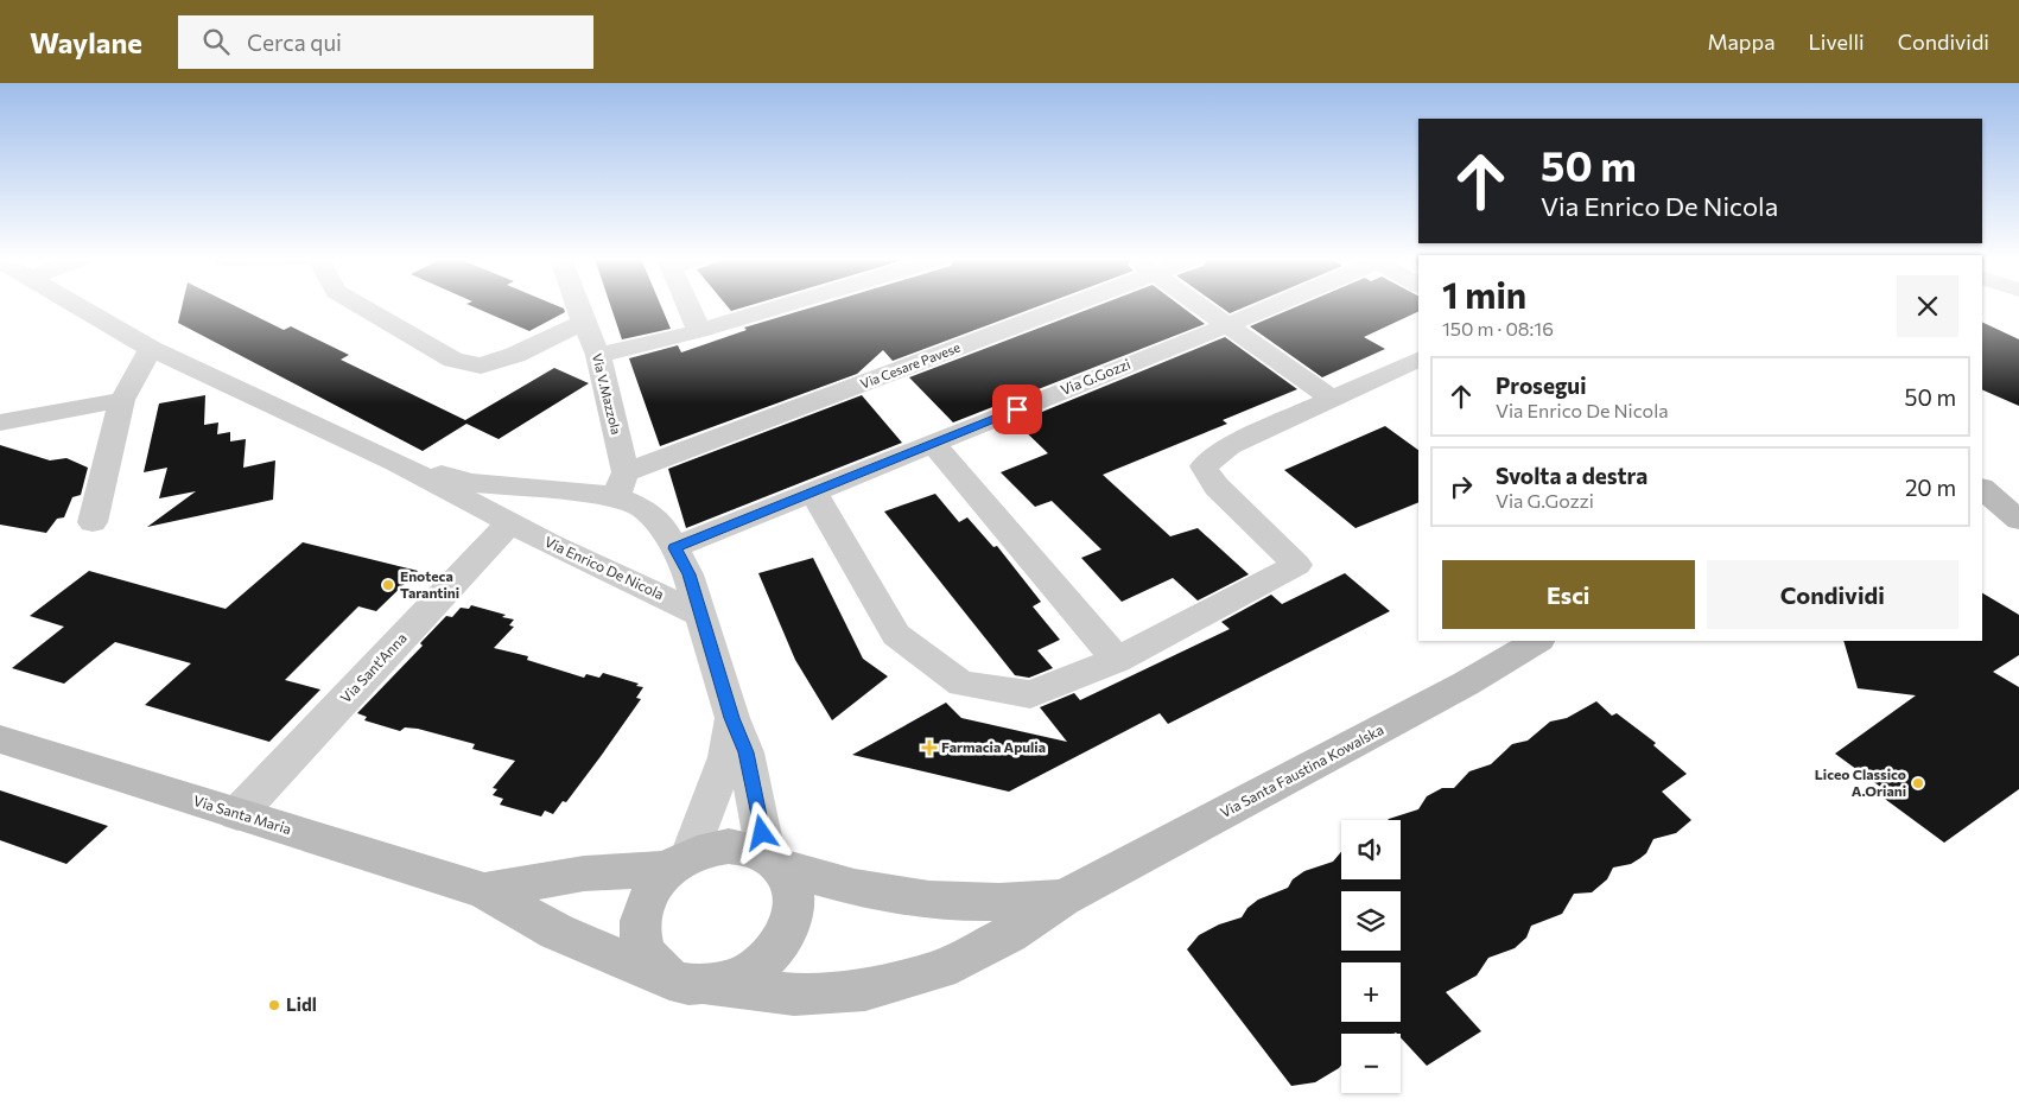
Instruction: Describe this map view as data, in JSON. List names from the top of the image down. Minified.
{"streets":{"street":["Via Cesare Pavese","Via G.Gozzi","Via V.Mazzola","Via Enrico De Nicola","Via Sant'Anna","Via Santa Faustina Kowalska","Via Santa Maria"]},"crossings":[["Via Cesare Pavese","Via V.Mazzola"],["Via Cesare Pavese","Via Enrico De Nicola"],["Via G.Gozzi","Via Enrico De Nicola"],["Via V.Mazzola","Via Enrico De Nicola"],["Via Enrico De Nicola","Via Sant'Anna"],["Via Sant'Anna","Via Santa Maria"],["Via Santa Faustina Kowalska","Via Santa Maria"]],"places":{"other":["Enoteca Tarantini","Liceo Classico A.Oriani","Lidl"],"health":["Farmacia Apulia"]},"page":{"header":"Waylane","search":"Cerca qui","nav":["Mappa","Livelli","Condividi"],"turn":["50 m","Via Enrico De Nicola"],"heading":["1 min","150 m · 08:16"],"list":[{"name":"Prosegui","note":"Via Enrico De Nicola","value":"50 m"},{"name":"Svolta a destra","note":"Via G.Gozzi","value":"20 m"}],"buttons":["Esci","Condividi"],"map_buttons":["+","−"]}}
